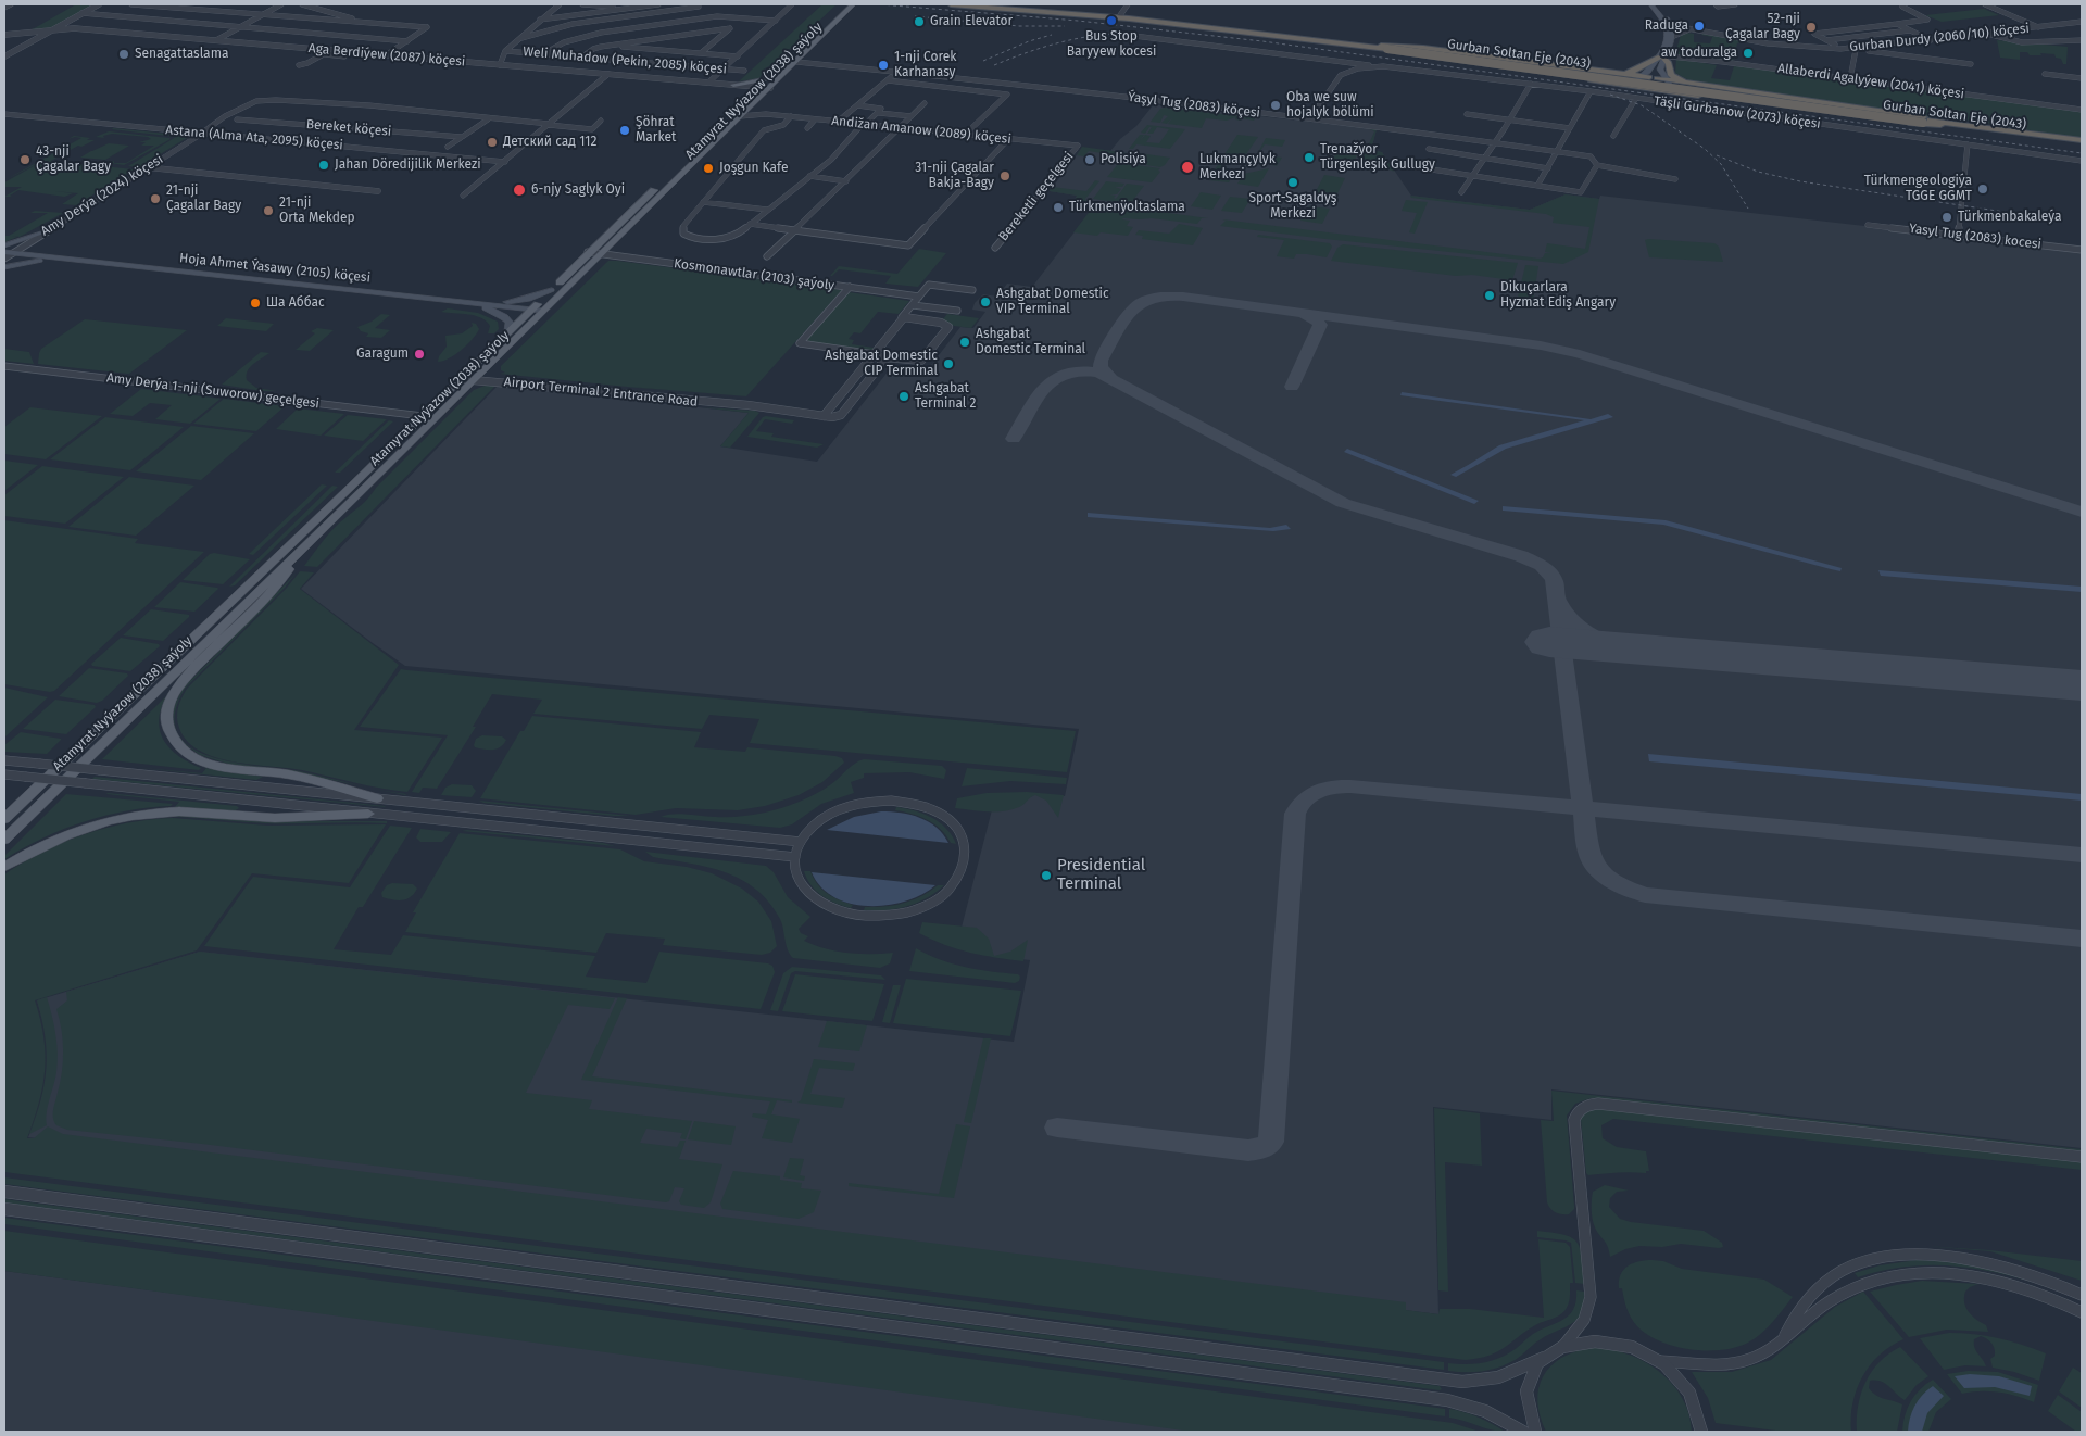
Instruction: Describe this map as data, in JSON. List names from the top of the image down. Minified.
{"streets":{"highway":["Gurban Soltan Eje (2043)"],"main road":["Atamyrat Nyýazow (2038) şaýoly","Hoja Ahmet Ýasawy (2105) köçesi"],"street":["Gurban Durdy (2060/10) köçesi","Aga Berdiýew (2087) köçesi","Weli Muhadow (Pekin, 2085) köçesi","Allaberdi Agalyýew (2041) köçesi","Ýaşyl Tug (2083) köçesi","Täşli Gurbanow (2073) köçesi","Bereket köçesi","Andižan Amanow (2089) köçesi","Astana (Alma Ata, 2095) köçesi","Amy Derýa (2024) köçesi","Bereketli geçelgesi","Yasyl Tug (2083) kocesi","Kosmonawtlar (2103) şaýoly","Amy Derýa 1-nji (Suworow) geçelgesi","Airport Terminal 2 Entrance Road"]},"crossings":[["Aga Berdiýew (2087) köçesi","Atamyrat Nyýazow (2038) şaýoly"],["Atamyrat Nyýazow (2038) şaýoly","Ýaşyl Tug (2083) köçesi"],["Atamyrat Nyýazow (2038) şaýoly","Andižan Amanow (2089) köçesi"],["Atamyrat Nyýazow (2038) şaýoly","Hoja Ahmet Ýasawy (2105) köçesi"],["Atamyrat Nyýazow (2038) şaýoly","Kosmonawtlar (2103) şaýoly"],["Atamyrat Nyýazow (2038) şaýoly","Amy Derýa 1-nji (Suworow) geçelgesi"],["Atamyrat Nyýazow (2038) şaýoly","Airport Terminal 2 Entrance Road"],["Andižan Amanow (2089) köçesi","Bereketli geçelgesi"],["Astana (Alma Ata, 2095) köçesi","Amy Derýa (2024) köçesi"],["Amy Derýa (2024) köçesi","Hoja Ahmet Ýasawy (2105) köçesi"]],"places":["Bus Stop Baryyew kocesi","Grain Elevator","Raduga","52-nji Çagalar Bagy","aw toduralga","Senagattaslama","1-nji Corek Karhanasy","Oba we suw hojalyk bölümi","Şöhrat Market","Детский сад 112","Trenažýor Türgenleşik Gullugy","43-nji Çagalar Bagy","Polisiýa","Jahan Döredijilik Merkezi","Lukmançylyk Merkezi","Joşgun Kafe","31-nji Çagalar Bakja-Bagy","Sport-Sagaldyş Merkezi","Türkmengeologiýa TGGE GGMT","6-njy Saglyk Oyi","21-nji Çagalar Bagy","Türkmenÿoltaslama","21-nji Orta Mekdep","Türkmenbakaleýa","Dikuçarlara Hyzmat Ediş Angary","Ashgabat Domestic VIP Terminal","Ша Аббас","Ashgabat Domestic Terminal","Garagum","Ashgabat Domestic CIP Terminal","Ashgabat Terminal 2","Presidential Terminal"]}
